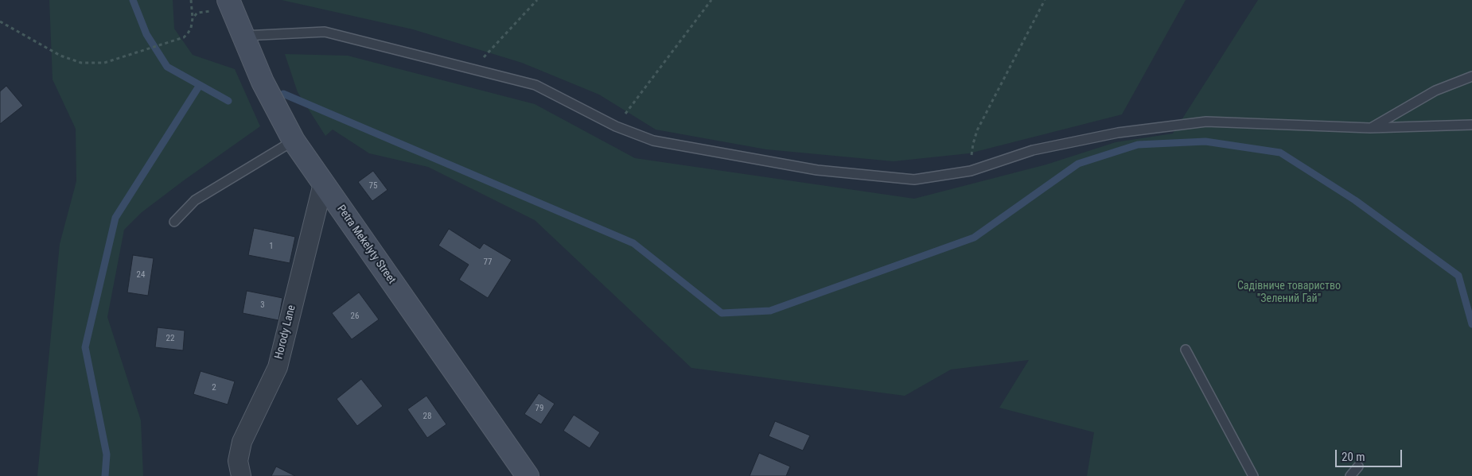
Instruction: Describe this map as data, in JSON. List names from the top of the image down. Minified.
{"streets":{"street":["Petra Mekelyty Street","Horody Lane"]},"crossings":[["Petra Mekelyty Street","Horody Lane"]],"parks":["Садівниче товариство \"Зелений Гай\""],"house_numbers":["75","1","77","24","3","26","22","2","79","28"],"scale_bar":"20 m"}
